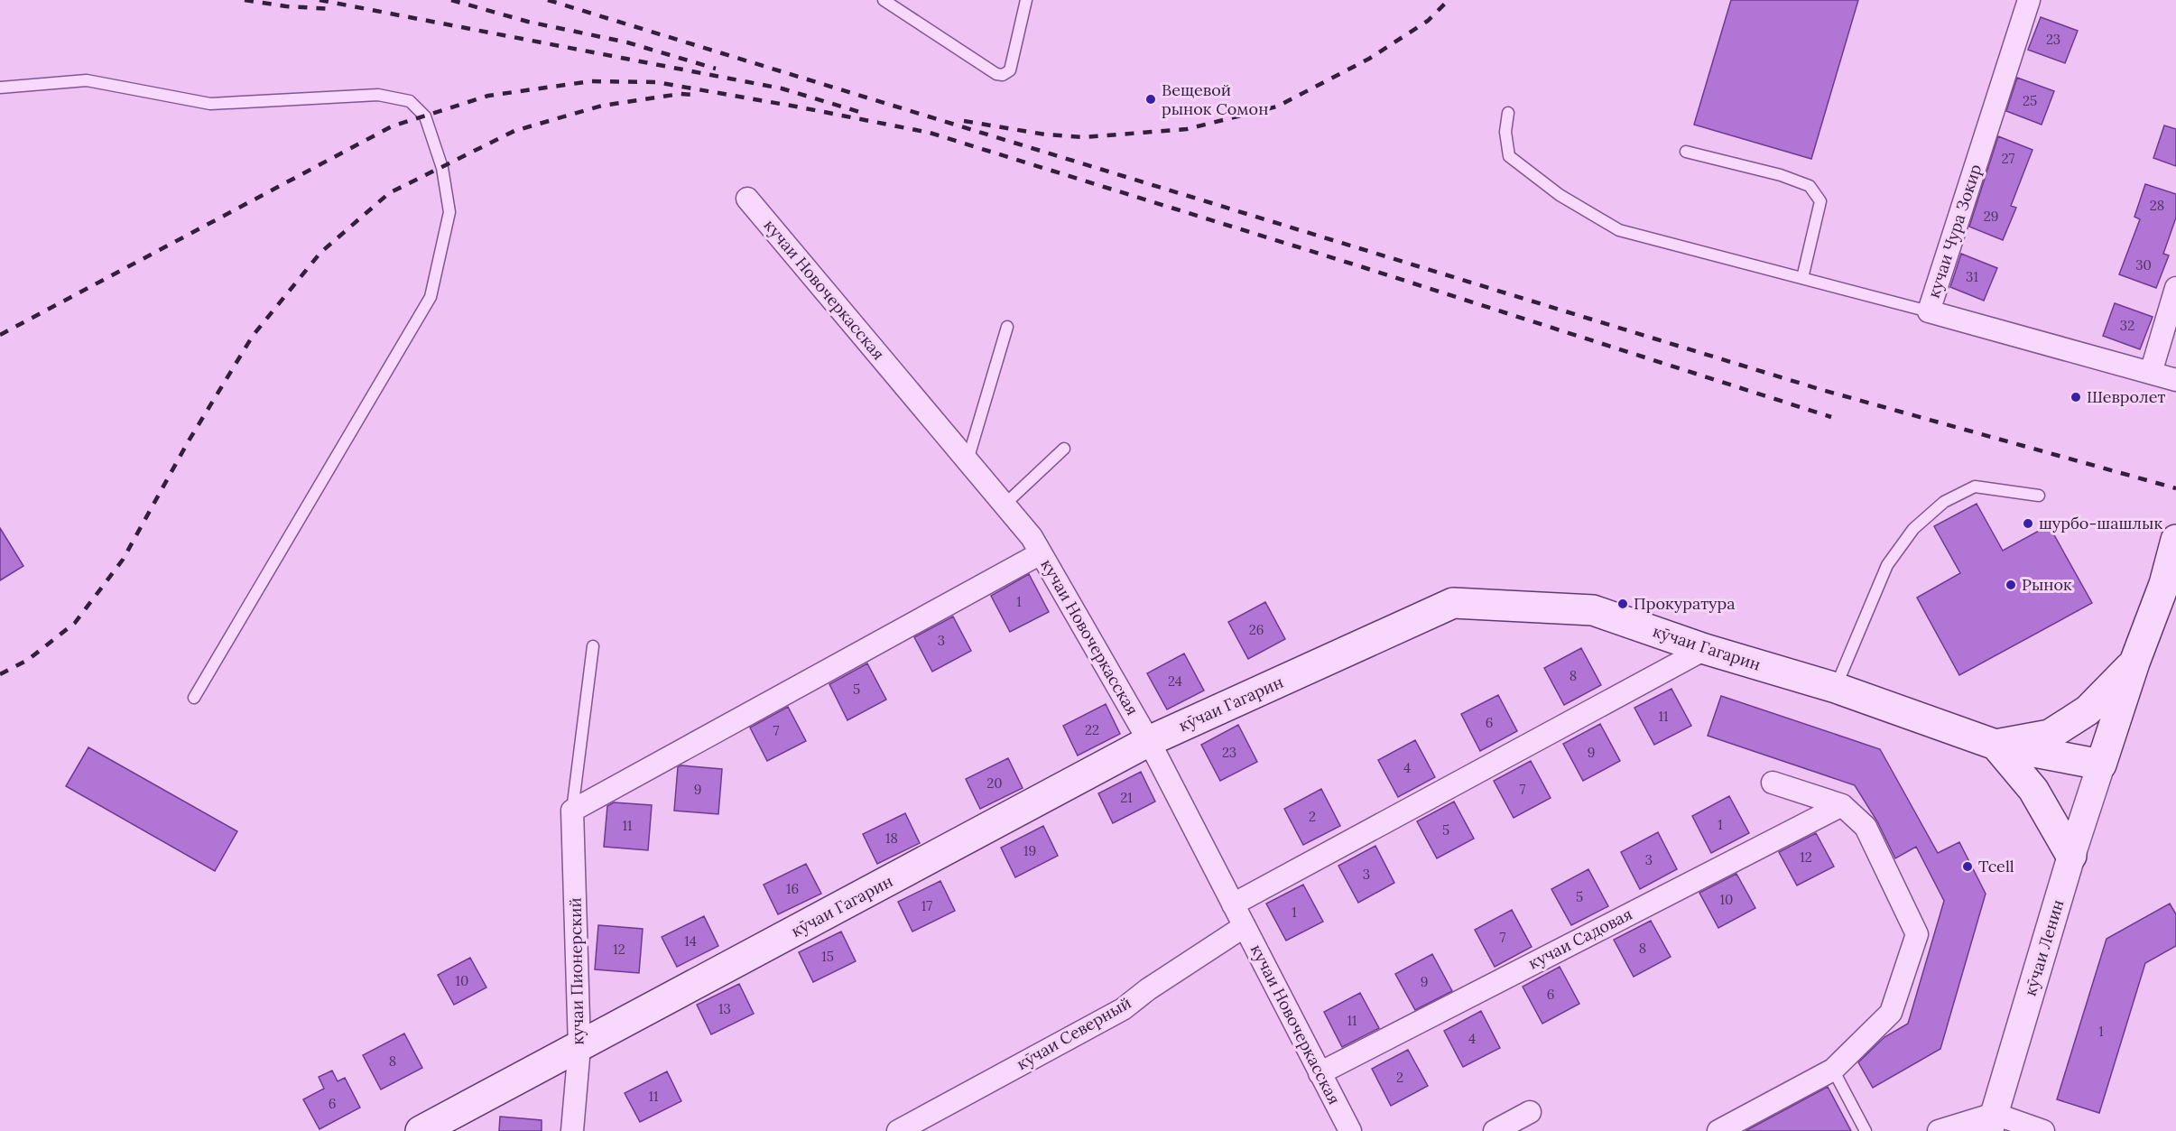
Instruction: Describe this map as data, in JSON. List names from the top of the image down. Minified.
{"streets":{"main road":["кӯчаи Гагарин"],"street":["кучаи Чура Зокир","кучаи Новочеркасская","кучаи Садовая","кӯчаи Ленин","кучаи Пионерский","кӯчаи Северный"]},"crossings":[["кучаи Новочеркасская","кӯчаи Гагарин"],["кучаи Новочеркасская","кучаи Садовая"],["кучаи Новочеркасская","кӯчаи Северный"],["кӯчаи Гагарин","кӯчаи Ленин"],["кӯчаи Гагарин","кучаи Пионерский"]],"places":["Вещевой рынок Сомон","Шевролет","шурбо-шашлык","Рынок","Прокуратура","Tcell"],"house_numbers":["23","25","27","28","29","30","31","32","1","26","3","8","24","5","11","6","22","7","23","9","4","20","9","7","21","2","1","11","5","18","19","12","3","3","16","5","10","17","1","7","14","8","12","15","10","9","6","13","11","1","4","8","2","11","6"]}
